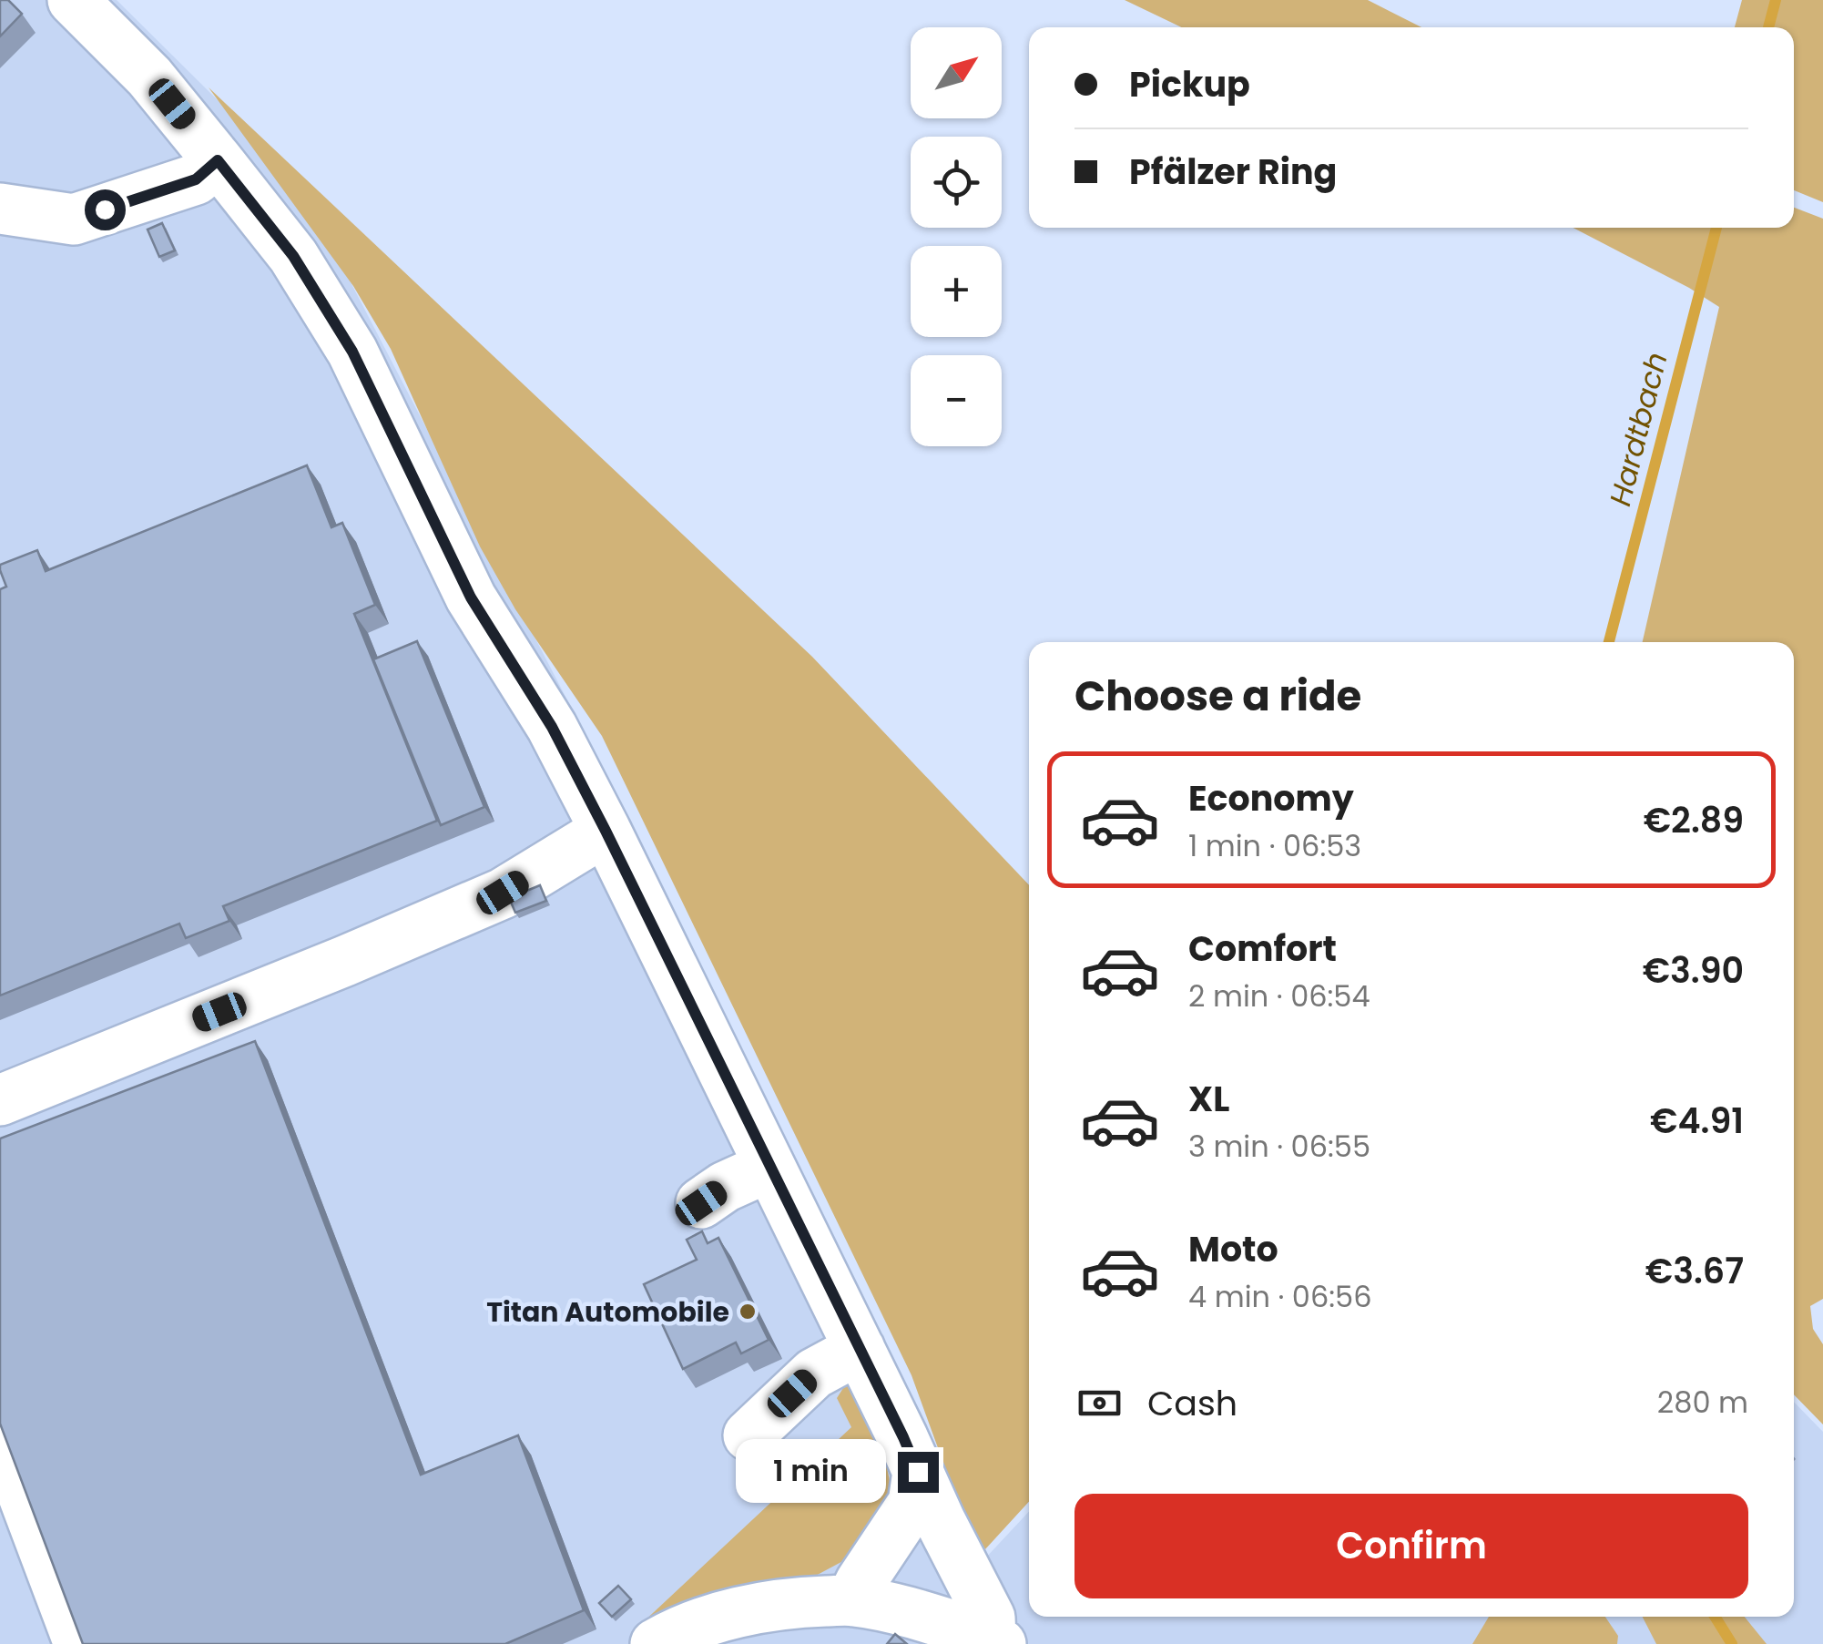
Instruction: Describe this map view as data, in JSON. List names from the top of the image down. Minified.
{"water":["Hardtbach"],"places":["Titan Automobile"],"north":"top right","page":{"map_buttons":["+","−"],"banner":["Pickup","Pfälzer Ring"],"heading":"Choose a ride","list":[{"name":"Economy","note":"1 min · 06:53","value":"€2.89"},{"name":"Comfort","note":"2 min · 06:54","value":"€3.90"},{"name":"XL","note":"3 min · 06:55","value":"€4.91"},{"name":"Moto","note":"4 min · 06:56","value":"€3.67"}],"pay":["Cash","280 m"],"bubble":"1 min","buttons":"Confirm"}}
